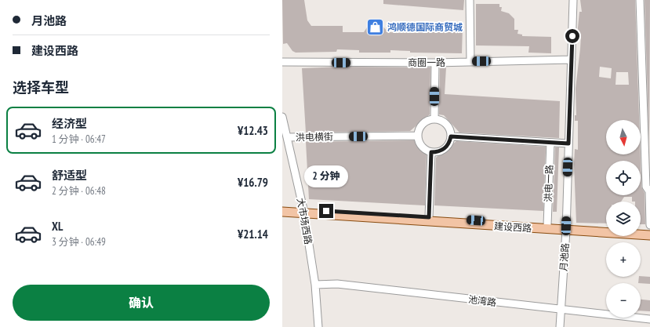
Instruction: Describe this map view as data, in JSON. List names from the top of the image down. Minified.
{"streets":{"main road":["建设西路"],"street":["商圈一路","洪电横街","洪电一路","大市场西路","月池路","池湾路"]},"crossings":[["商圈一路","月池路"],["洪电横街","大市场西路"],["洪电一路","建设西路"],["大市场西路","建设西路"],["大市场西路","池湾路"],["建设西路","月池路"],["月池路","池湾路"]],"places":{"shop":["鸿顺德国际商贸城"]},"north":"bottom","page":{"banner":["月池路","建设西路"],"heading":"选择车型","list":[{"name":"经济型","note":"1 分钟 · 06:47","value":"¥12.43"},{"name":"舒适型","note":"2 分钟 · 06:48","value":"¥16.79"},{"name":"XL","note":"3 分钟 · 06:49","value":"¥21.14"}],"map_buttons":["+","−"],"bubble":"2 分钟","buttons":"确认"}}
